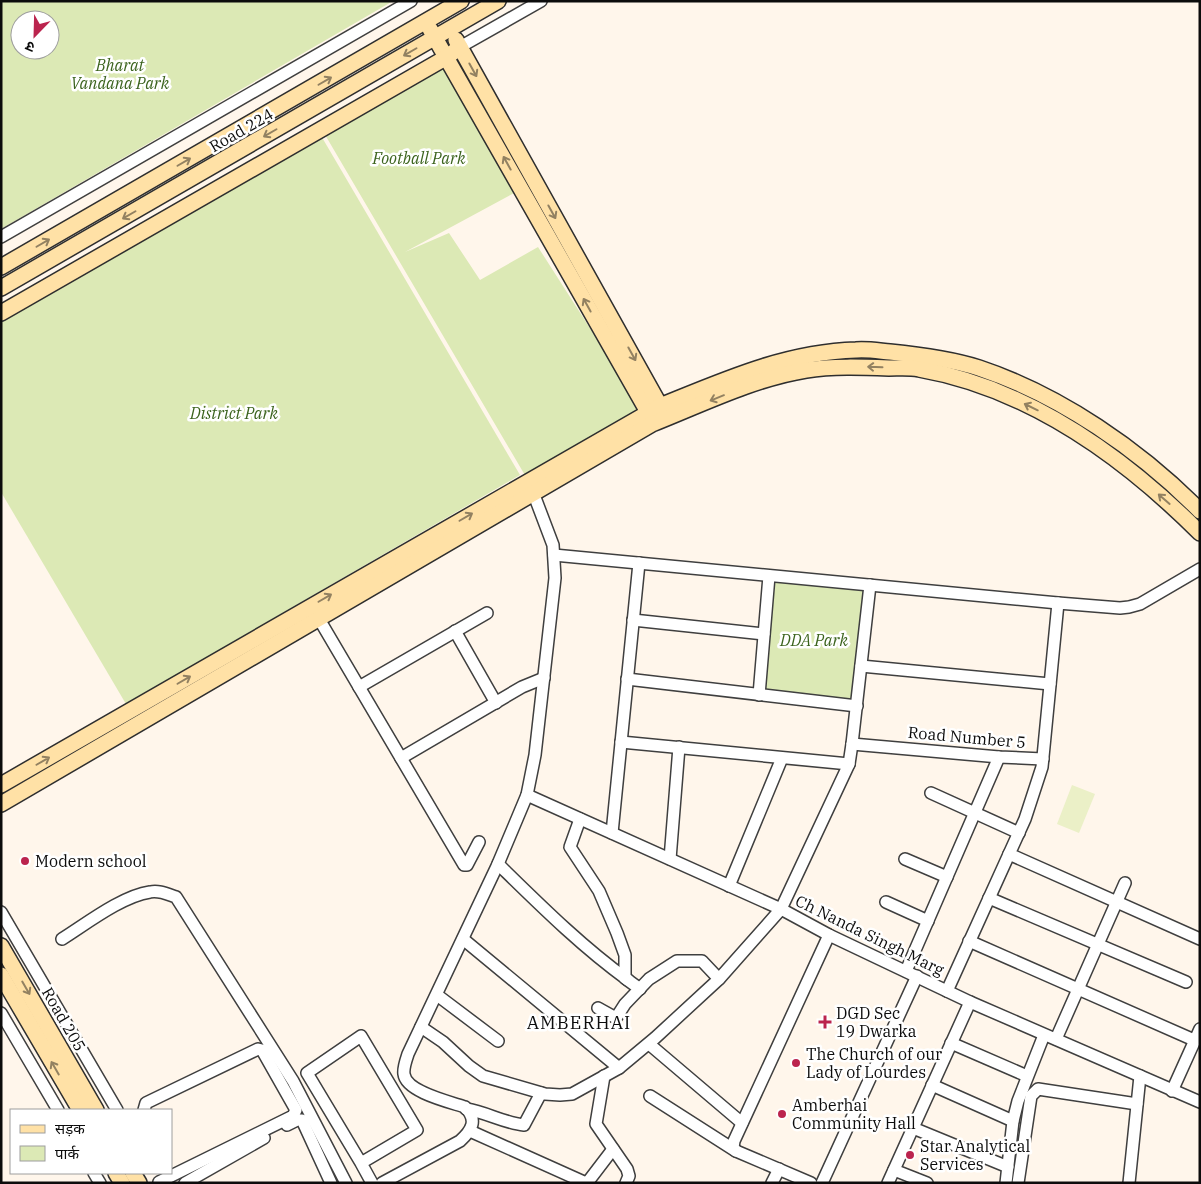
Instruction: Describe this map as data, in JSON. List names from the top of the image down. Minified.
{"streets":{"street":["Road 224","Road Number 5","Ch Nanda Singh Marg","Road 205"]},"districts":["AMBERHAI"],"parks":["Bharat Vandana Park","Football Park","District Park","DDA Park"],"places":{"other":["Modern school","The Church of our Lady of Lourdes","Amberhai Community Hall","Star Analytical Services"],"health":["DGD Sec 19 Dwarka"]},"legend":["सड़क","पार्क"],"north":"bottom left"}
